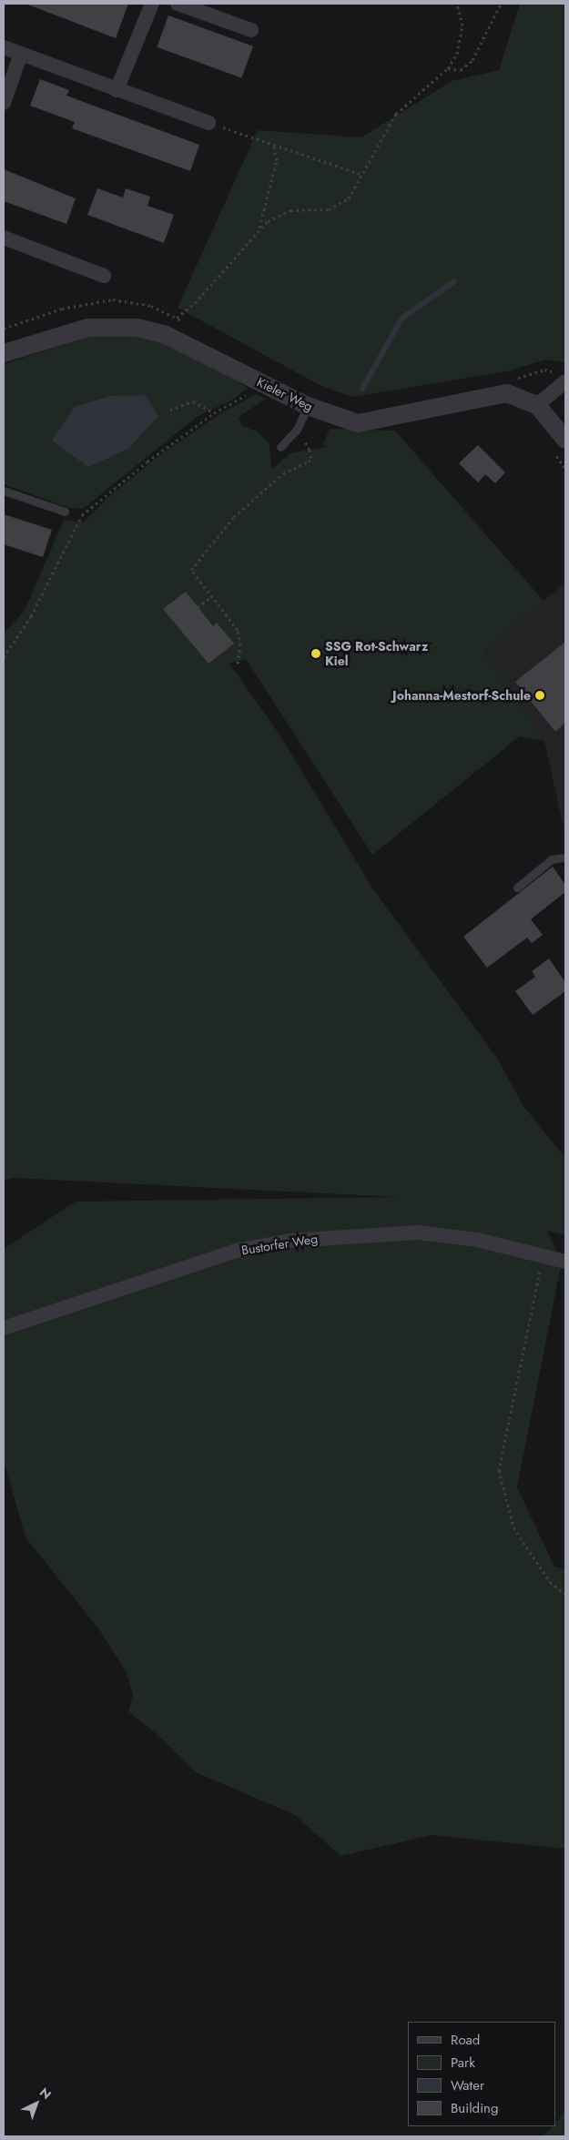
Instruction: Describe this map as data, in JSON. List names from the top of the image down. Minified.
{"streets":{"street":["Kieler Weg","Bustorfer Weg"]},"places":["SSG Rot-Schwarz Kiel","Johanna-Mestorf-Schule"],"legend":["Road","Park","Water","Building"],"north":"top right"}
